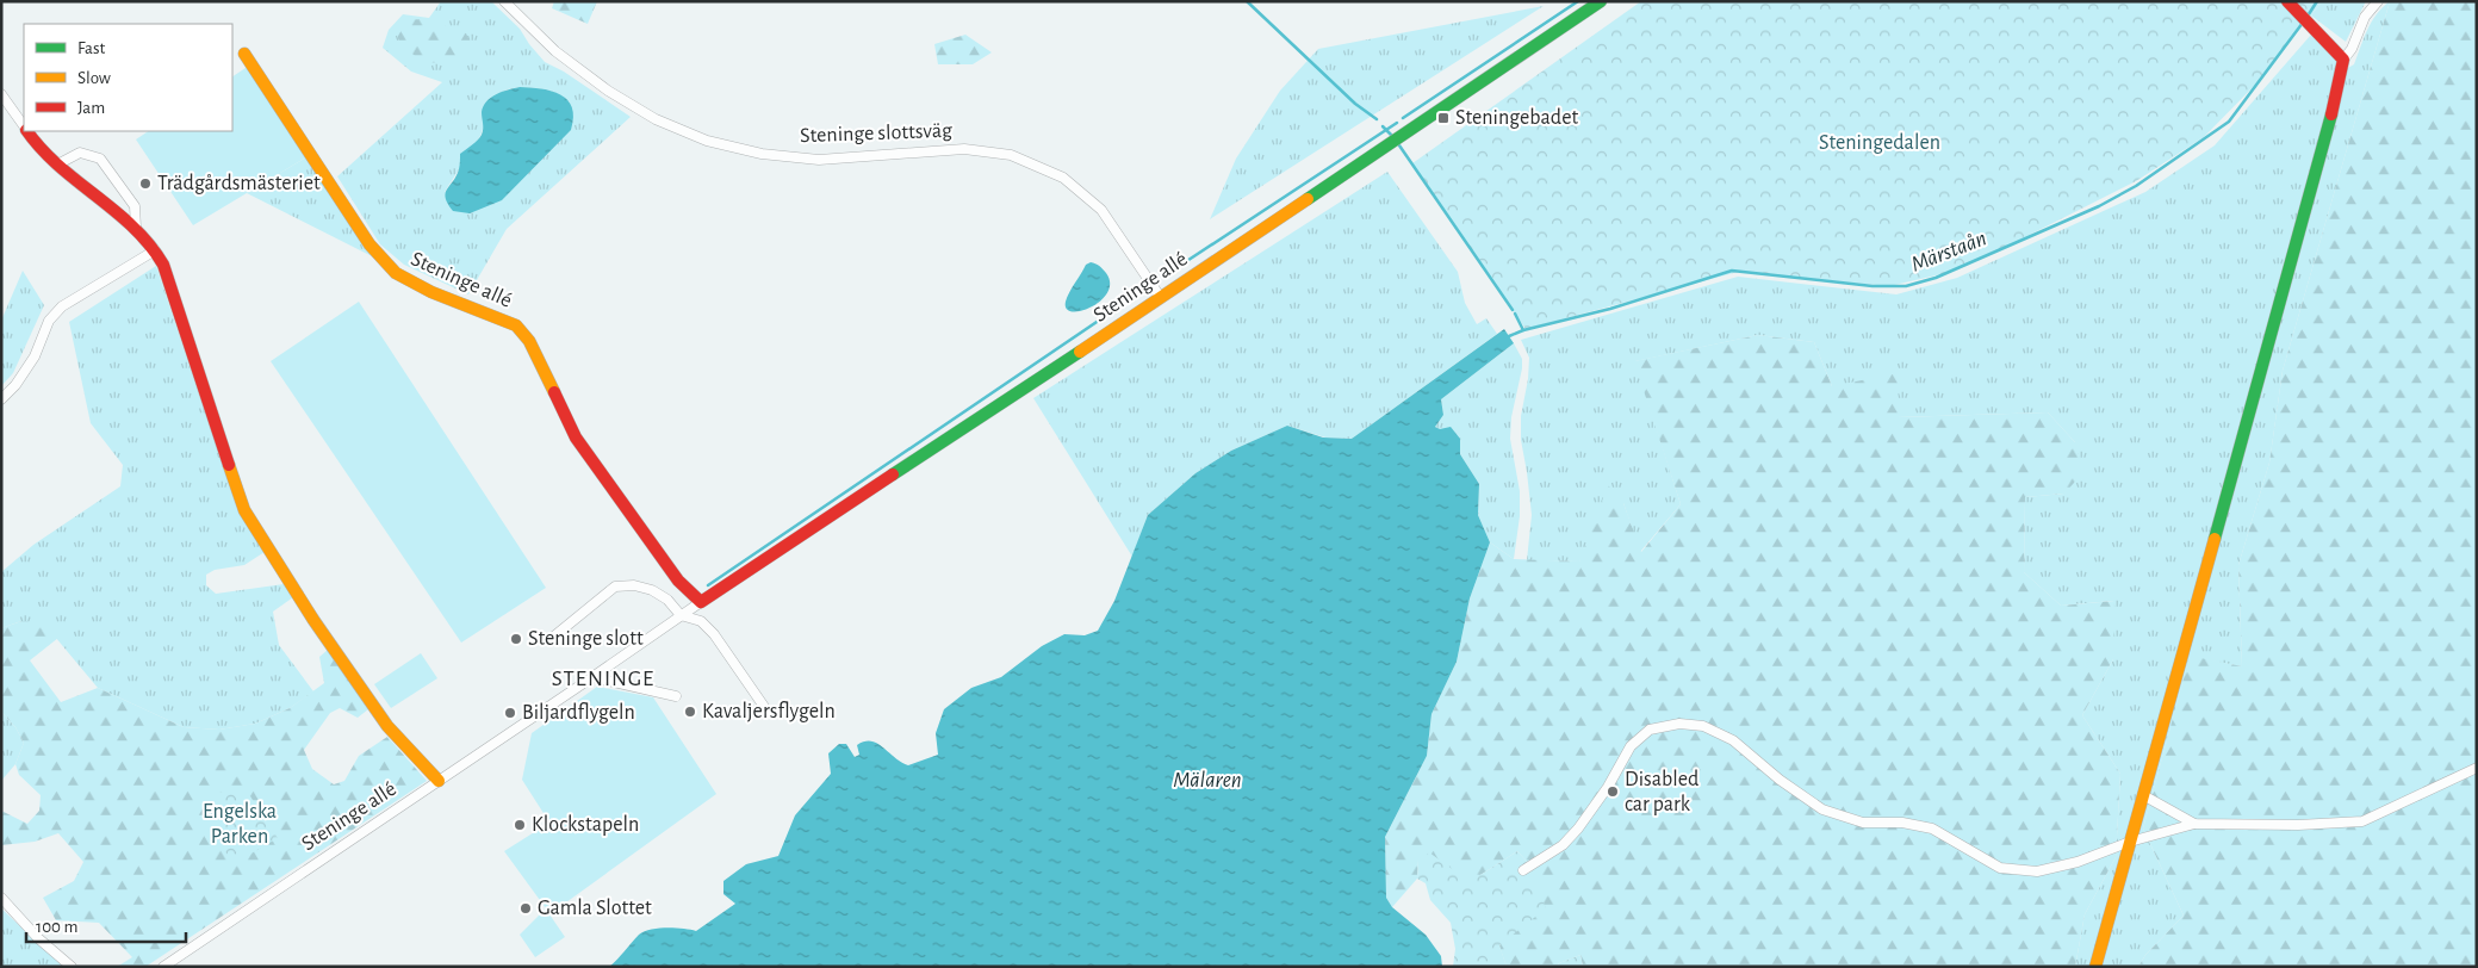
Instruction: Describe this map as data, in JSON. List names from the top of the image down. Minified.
{"streets":{"street":["Steninge slottsväg","Steninge allé"]},"crossings":[["Steninge slottsväg","Steninge allé"]],"districts":["STENINGE"],"water":["Märstaån","Mälaren"],"parks":["Steningedalen","Engelska Parken"],"places":{"transit":["Steningebadet"],"other":["Trädgårdsmästeriet","Steninge slott","Kavaljersflygeln","Biljardflygeln","Disabled car park","Klockstapeln","Gamla Slottet"]},"legend":["Fast","Slow","Jam"],"scale_bar":"100 m"}
